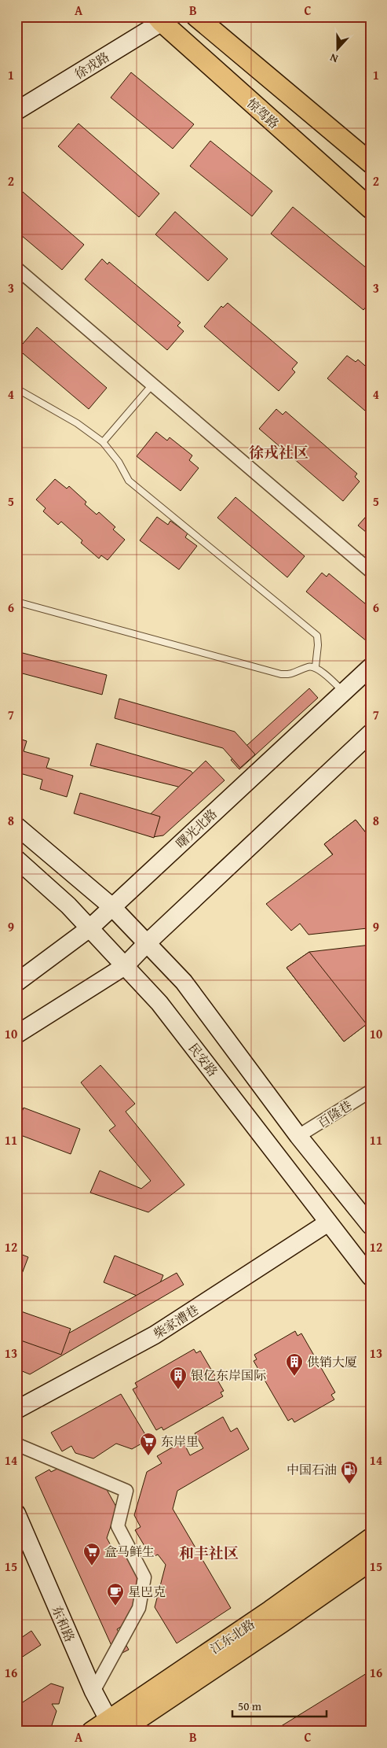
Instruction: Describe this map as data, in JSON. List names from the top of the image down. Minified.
{"streets":{"main road":["徐戎路","惊驾路","曙光北路","民安路","柴家漕巷","东和路","江东北路"],"street":["百隆巷"]},"crossings":[["徐戎路","惊驾路"],["曙光北路","民安路"],["民安路","柴家漕巷"],["东和路","江东北路"]],"districts":["徐戎社区","和丰社区"],"places":{"building":["供销大厦","银亿东岸国际"],"supermarket":["东岸里","盒马鲜生"],"fuel station":["中国石油"],"cafe":["星巴克"]},"scale_bar":"50 m","north":"bottom","grid":{"columns":["A","B","C"],"rows":["1","2","3","4","5","6","7","8","9","10","11","12","13","14","15","16"]}}
